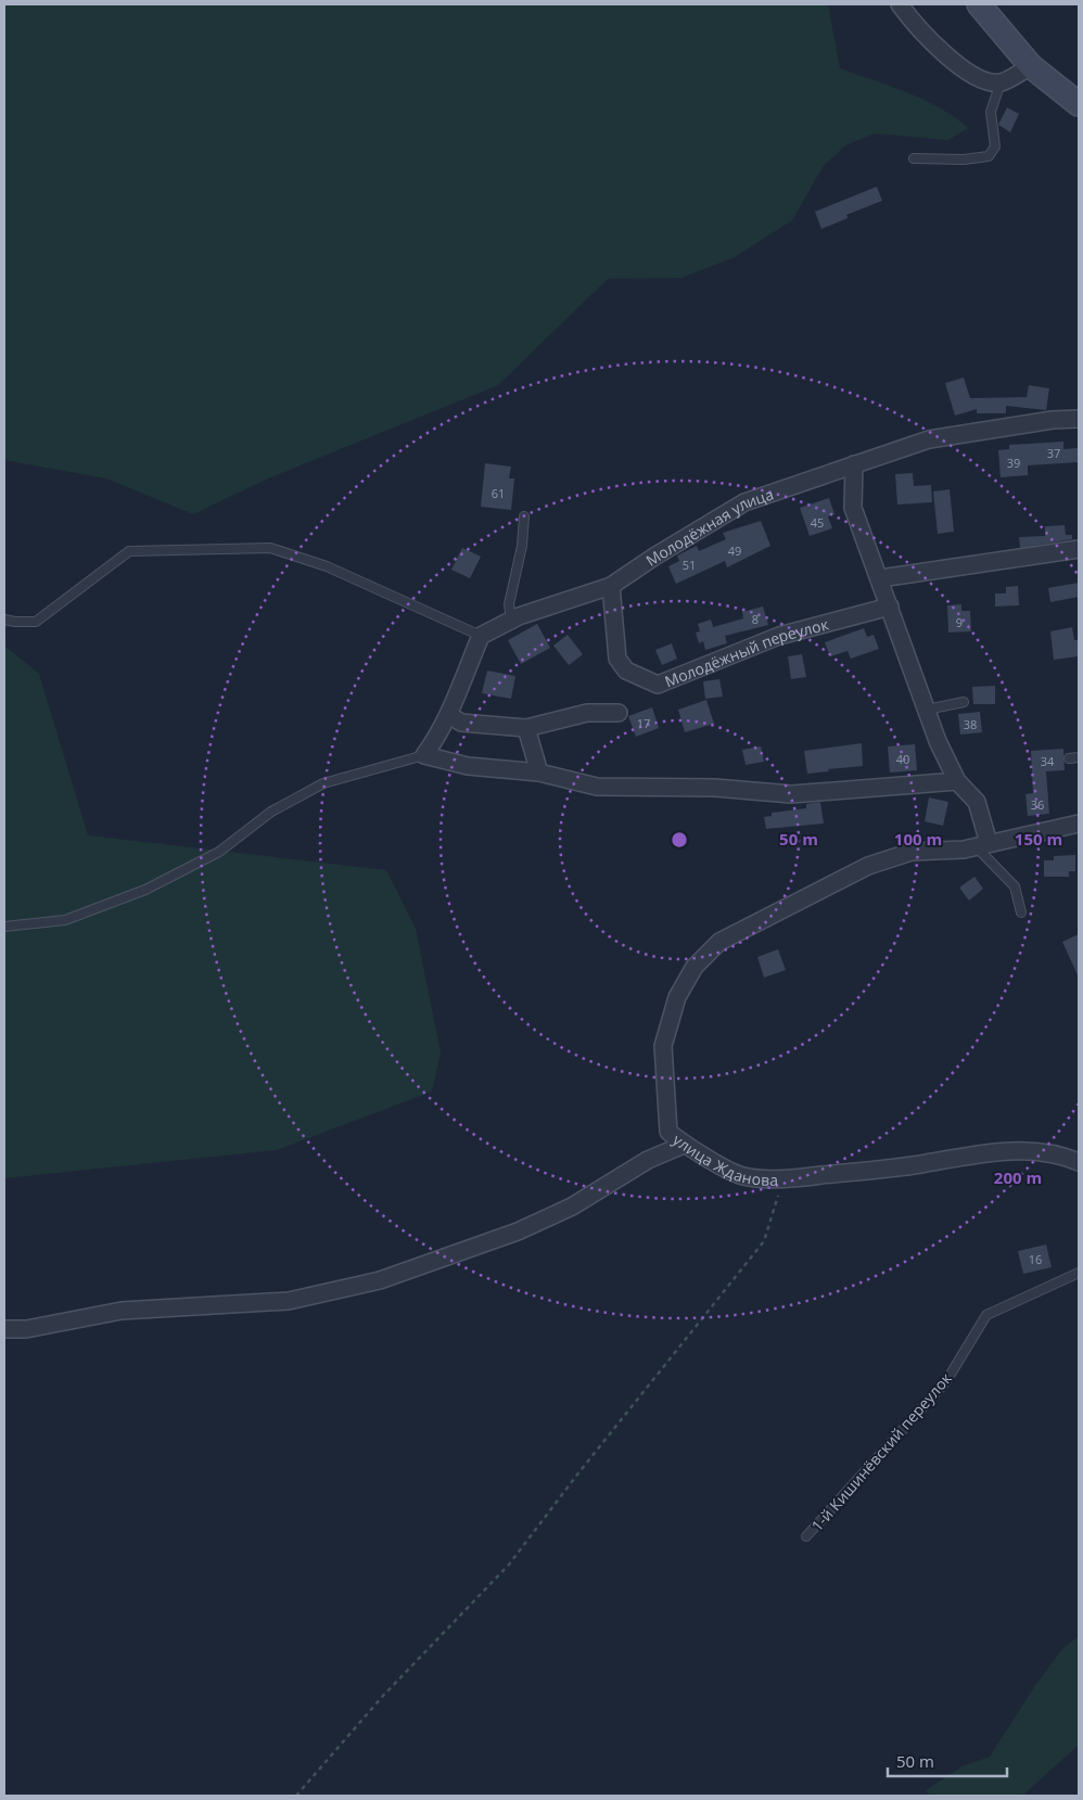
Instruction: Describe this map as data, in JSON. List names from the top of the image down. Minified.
{"streets":{"street":["Молодёжная улица","Молодёжный переулок","улица Жданова"],"lane":["1-й Кишинёвский переулок"]},"crossings":[["Молодёжная улица","Молодёжный переулок"]],"house_numbers":["37","39","61","45","49","51","8","9","17","38","40","34","36","16"],"scale_bar":"50 m","rings":["50 m","100 m","150 m","200 m"]}
